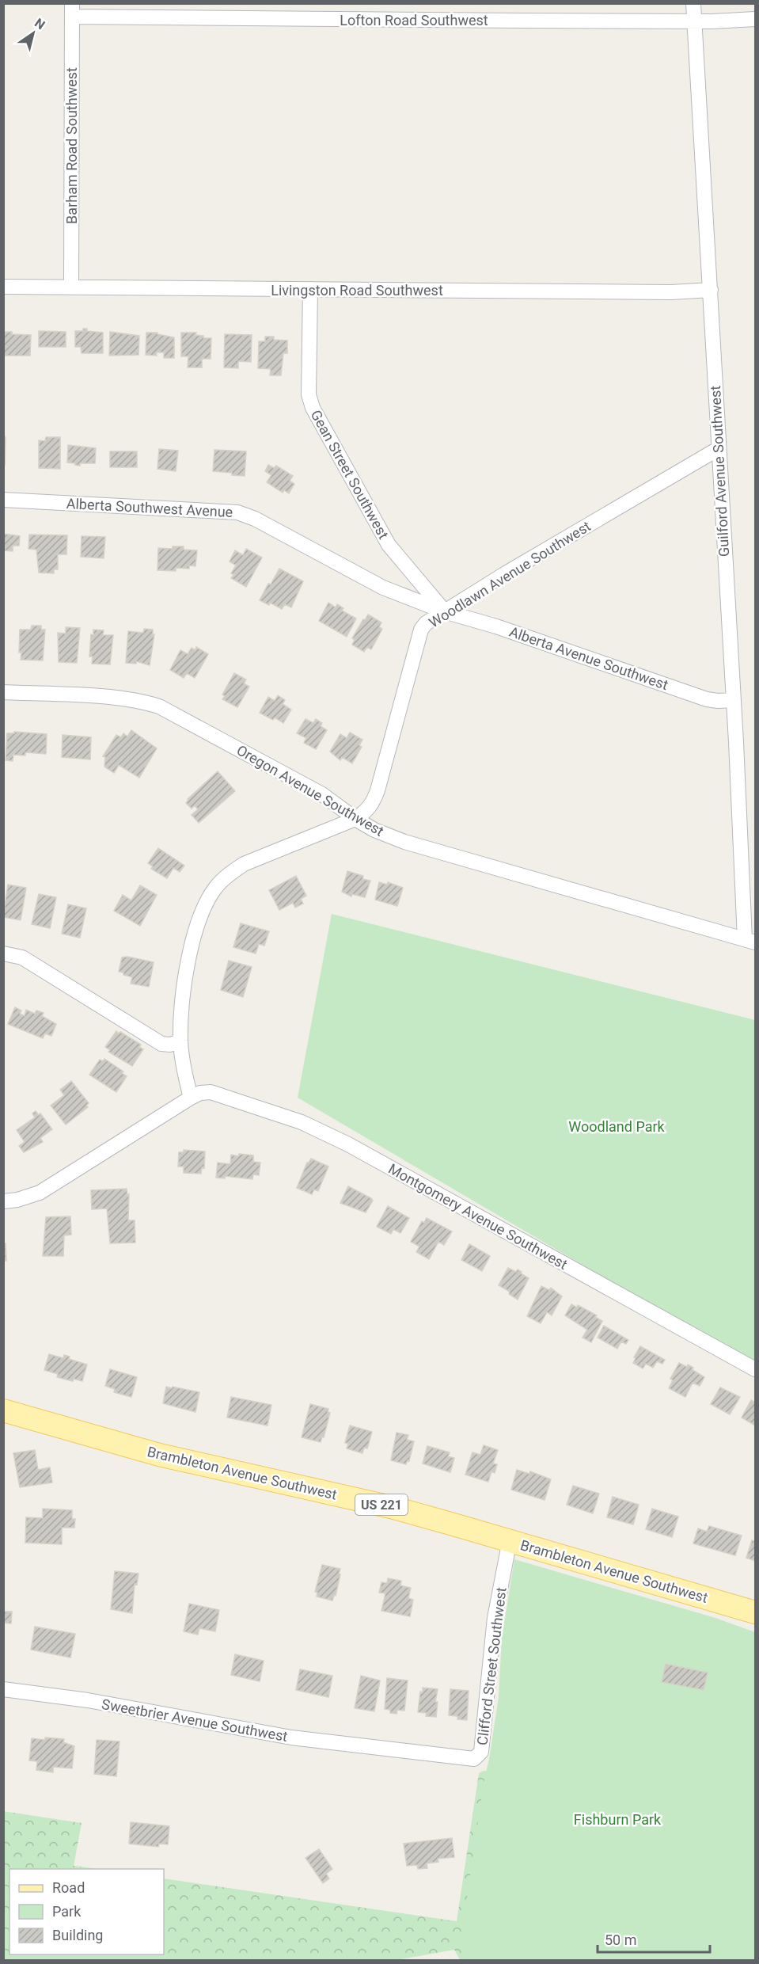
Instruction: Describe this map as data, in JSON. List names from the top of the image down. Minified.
{"streets":{"main road":["Brambleton Avenue Southwest","US 221"],"street":["Lofton Road Southwest","Barham Road Southwest","Livingston Road Southwest","Guilford Avenue Southwest","Gean Street Southwest","Alberta Southwest Avenue","Woodlawn Avenue Southwest","Alberta Avenue Southwest","Oregon Avenue Southwest","Montgomery Avenue Southwest","Clifford Street Southwest","Sweetbrier Avenue Southwest"]},"crossings":[["Lofton Road Southwest","Barham Road Southwest"],["Lofton Road Southwest","Guilford Avenue Southwest"],["Barham Road Southwest","Livingston Road Southwest"],["Livingston Road Southwest","Guilford Avenue Southwest"],["Livingston Road Southwest","Gean Street Southwest"],["Guilford Avenue Southwest","Woodlawn Avenue Southwest"],["Guilford Avenue Southwest","Alberta Avenue Southwest"],["Guilford Avenue Southwest","Oregon Avenue Southwest"],["Gean Street Southwest","Alberta Southwest Avenue"],["Gean Street Southwest","Woodlawn Avenue Southwest"],["Gean Street Southwest","Alberta Avenue Southwest"],["Alberta Southwest Avenue","Woodlawn Avenue Southwest"],["Alberta Southwest Avenue","Alberta Avenue Southwest"],["Woodlawn Avenue Southwest","Alberta Avenue Southwest"],["Woodlawn Avenue Southwest","Oregon Avenue Southwest"],["Woodlawn Avenue Southwest","Montgomery Avenue Southwest"],["Brambleton Avenue Southwest","Clifford Street Southwest"],["Clifford Street Southwest","Sweetbrier Avenue Southwest"]],"parks":["Woodland Park","Fishburn Park"],"legend":["Road","Park","Building"],"scale_bar":"50 m","north":"top right"}
